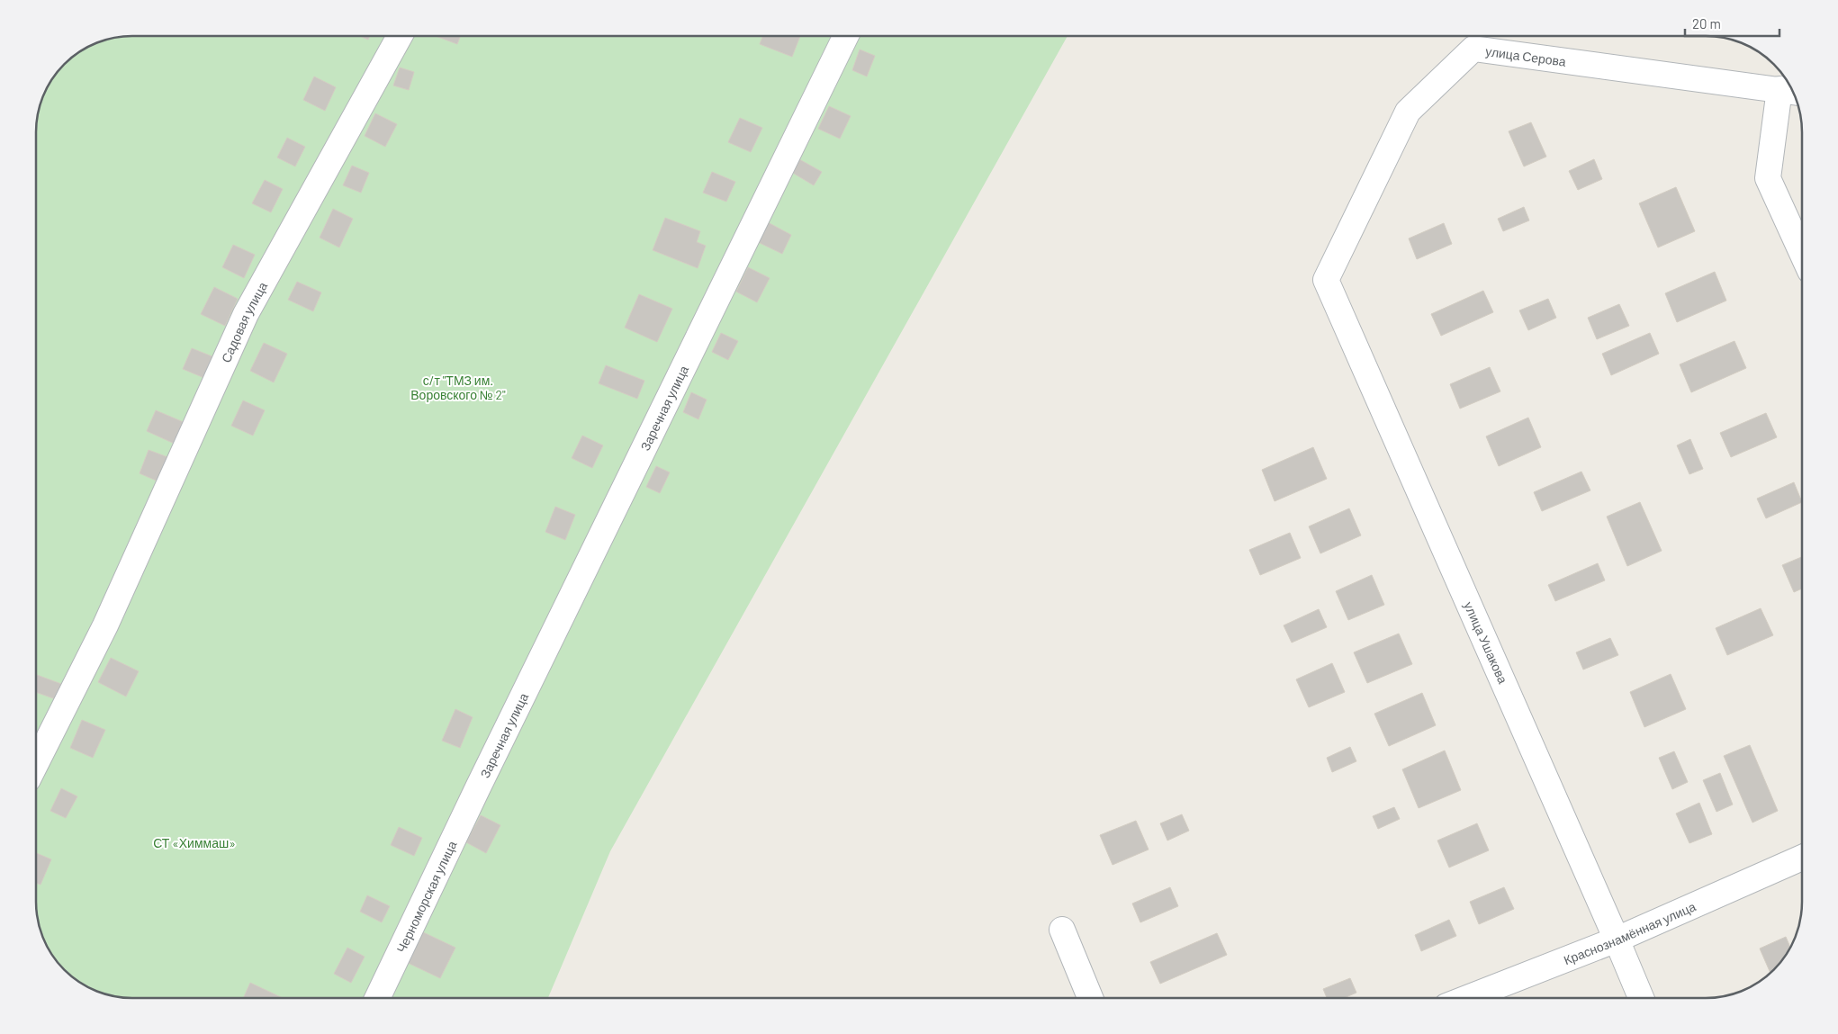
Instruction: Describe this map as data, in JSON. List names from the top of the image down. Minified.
{"streets":{"street":["улица Серова","Садовая улица","Заречная улица","улица Ушакова","Черноморская улица","Краснознамённая улица"]},"crossings":[["улица Серова","улица Ушакова"],["Заречная улица","Черноморская улица"],["улица Ушакова","Краснознамённая улица"]],"parks":["с/т \"ТМЗ им. Воровского № 2\"","СТ «Химмаш»"],"scale_bar":"20 m"}
